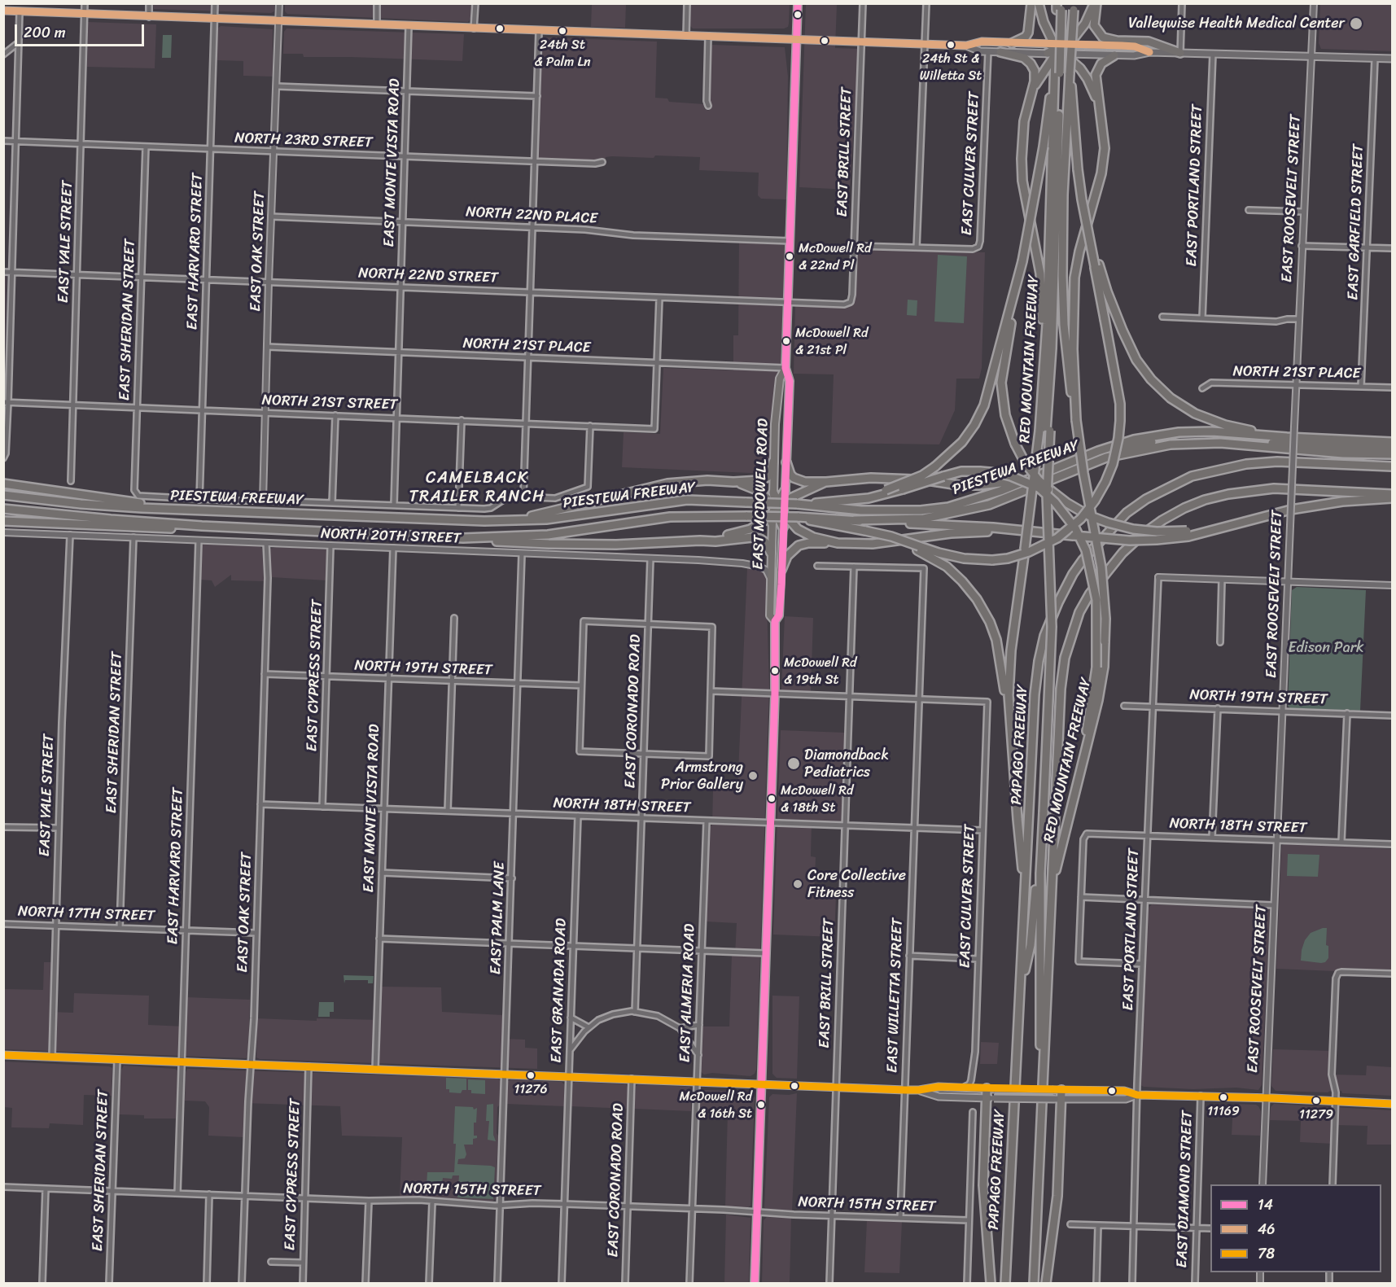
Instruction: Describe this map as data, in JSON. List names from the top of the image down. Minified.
{"streets":{"highway":["RED MOUNTAIN FREEWAY","PIESTEWA FREEWAY","PAPAGO FREEWAY"],"main road":["EAST MCDOWELL ROAD"],"street":["NORTH 23RD STREET","EAST BRILL STREET","EAST MONTE VISTA ROAD","EAST CULVER STREET","EAST PORTLAND STREET","EAST ROOSEVELT STREET","NORTH 22ND PLACE","EAST GARFIELD STREET","EAST YALE STREET","EAST HARVARD STREET","EAST OAK STREET","NORTH 22ND STREET","EAST SHERIDAN STREET","NORTH 21ST PLACE","NORTH 21ST STREET","NORTH 20TH STREET","NORTH 19TH STREET","EAST CYPRESS STREET","EAST CORONADO ROAD","NORTH 18TH STREET","NORTH 17TH STREET","EAST PALM LANE","EAST GRANADA ROAD","EAST ALMERIA ROAD","EAST WILLETTA STREET","EAST DIAMOND STREET","NORTH 15TH STREET"]},"crossings":[["NORTH 23RD STREET","EAST MONTE VISTA ROAD"],["NORTH 23RD STREET","EAST YALE STREET"],["NORTH 23RD STREET","EAST HARVARD STREET"],["NORTH 23RD STREET","EAST OAK STREET"],["NORTH 23RD STREET","EAST SHERIDAN STREET"],["EAST BRILL STREET","NORTH 22ND STREET"],["EAST BRILL STREET","NORTH 18TH STREET"],["EAST BRILL STREET","EAST WILLETTA STREET"],["EAST BRILL STREET","NORTH 15TH STREET"],["EAST MONTE VISTA ROAD","NORTH 22ND PLACE"],["EAST MONTE VISTA ROAD","NORTH 22ND STREET"],["EAST MONTE VISTA ROAD","NORTH 21ST PLACE"],["EAST MONTE VISTA ROAD","NORTH 21ST STREET"],["EAST MONTE VISTA ROAD","NORTH 20TH STREET"],["EAST MONTE VISTA ROAD","NORTH 19TH STREET"],["EAST MONTE VISTA ROAD","NORTH 18TH STREET"],["EAST CULVER STREET","NORTH 18TH STREET"],["EAST CULVER STREET","EAST WILLETTA STREET"],["EAST PORTLAND STREET","NORTH 19TH STREET"],["EAST PORTLAND STREET","NORTH 18TH STREET"],["EAST ROOSEVELT STREET","NORTH 21ST PLACE"],["EAST ROOSEVELT STREET","NORTH 19TH STREET"],["EAST ROOSEVELT STREET","NORTH 18TH STREET"],["NORTH 22ND PLACE","EAST OAK STREET"],["NORTH 22ND PLACE","EAST MCDOWELL ROAD"],["EAST GARFIELD STREET","NORTH 21ST PLACE"],["EAST YALE STREET","NORTH 22ND STREET"],["EAST YALE STREET","NORTH 21ST STREET"],["EAST YALE STREET","NORTH 20TH STREET"],["EAST YALE STREET","NORTH 17TH STREET"],["EAST HARVARD STREET","NORTH 22ND STREET"],["EAST HARVARD STREET","EAST SHERIDAN STREET"],["EAST HARVARD STREET","NORTH 21ST STREET"],["EAST HARVARD STREET","NORTH 20TH STREET"],["EAST HARVARD STREET","NORTH 17TH STREET"],["EAST HARVARD STREET","NORTH 15TH STREET"],["EAST OAK STREET","NORTH 22ND STREET"],["EAST OAK STREET","NORTH 21ST PLACE"],["EAST OAK STREET","NORTH 21ST STREET"],["EAST OAK STREET","NORTH 20TH STREET"],["EAST OAK STREET","NORTH 19TH STREET"],["EAST OAK STREET","NORTH 18TH STREET"],["EAST OAK STREET","NORTH 17TH STREET"],["EAST OAK STREET","NORTH 15TH STREET"],["NORTH 22ND STREET","EAST SHERIDAN STREET"],["NORTH 22ND STREET","EAST MCDOWELL ROAD"],["EAST SHERIDAN STREET","NORTH 21ST STREET"],["EAST SHERIDAN STREET","NORTH 20TH STREET"],["EAST SHERIDAN STREET","NORTH 17TH STREET"],["EAST SHERIDAN STREET","NORTH 15TH STREET"],["NORTH 21ST PLACE","NORTH 21ST STREET"],["NORTH 21ST PLACE","EAST MCDOWELL ROAD"],["RED MOUNTAIN FREEWAY","PAPAGO FREEWAY"],["EAST MCDOWELL ROAD","NORTH 20TH STREET"],["EAST MCDOWELL ROAD","NORTH 18TH STREET"],["EAST MCDOWELL ROAD","NORTH 15TH STREET"],["NORTH 20TH STREET","EAST CYPRESS STREET"],["NORTH 20TH STREET","EAST CORONADO ROAD"],["NORTH 20TH STREET","EAST PALM LANE"],["NORTH 19TH STREET","EAST CYPRESS STREET"],["NORTH 19TH STREET","EAST PALM LANE"],["EAST CYPRESS STREET","NORTH 18TH STREET"],["EAST CYPRESS STREET","NORTH 15TH STREET"],["EAST CORONADO ROAD","NORTH 18TH STREET"],["EAST CORONADO ROAD","NORTH 15TH STREET"],["NORTH 18TH STREET","EAST PALM LANE"],["NORTH 18TH STREET","EAST GRANADA ROAD"],["NORTH 18TH STREET","EAST ALMERIA ROAD"],["NORTH 18TH STREET","EAST WILLETTA STREET"],["EAST PALM LANE","NORTH 15TH STREET"],["EAST GRANADA ROAD","NORTH 15TH STREET"],["EAST ALMERIA ROAD","NORTH 15TH STREET"],["EAST WILLETTA STREET","NORTH 15TH STREET"]],"districts":["CAMELBACK TRAILER RANCH"],"parks":["Edison Park"],"places":["Valleywise Health Medical Center","24th St & Palm Ln","24th St & Willetta St","McDowell Rd & 22nd Pl","McDowell Rd & 21st Pl","McDowell Rd & 19th St","Diamondback Pediatrics","Armstrong Prior Gallery","McDowell Rd & 18th St","Core Collective Fitness","11276","11169","11279","McDowell Rd & 16th St"],"lines":["transit line 14","transit line 46","transit line 78"],"legend":["14","46","78"],"scale_bar":"200 m"}
